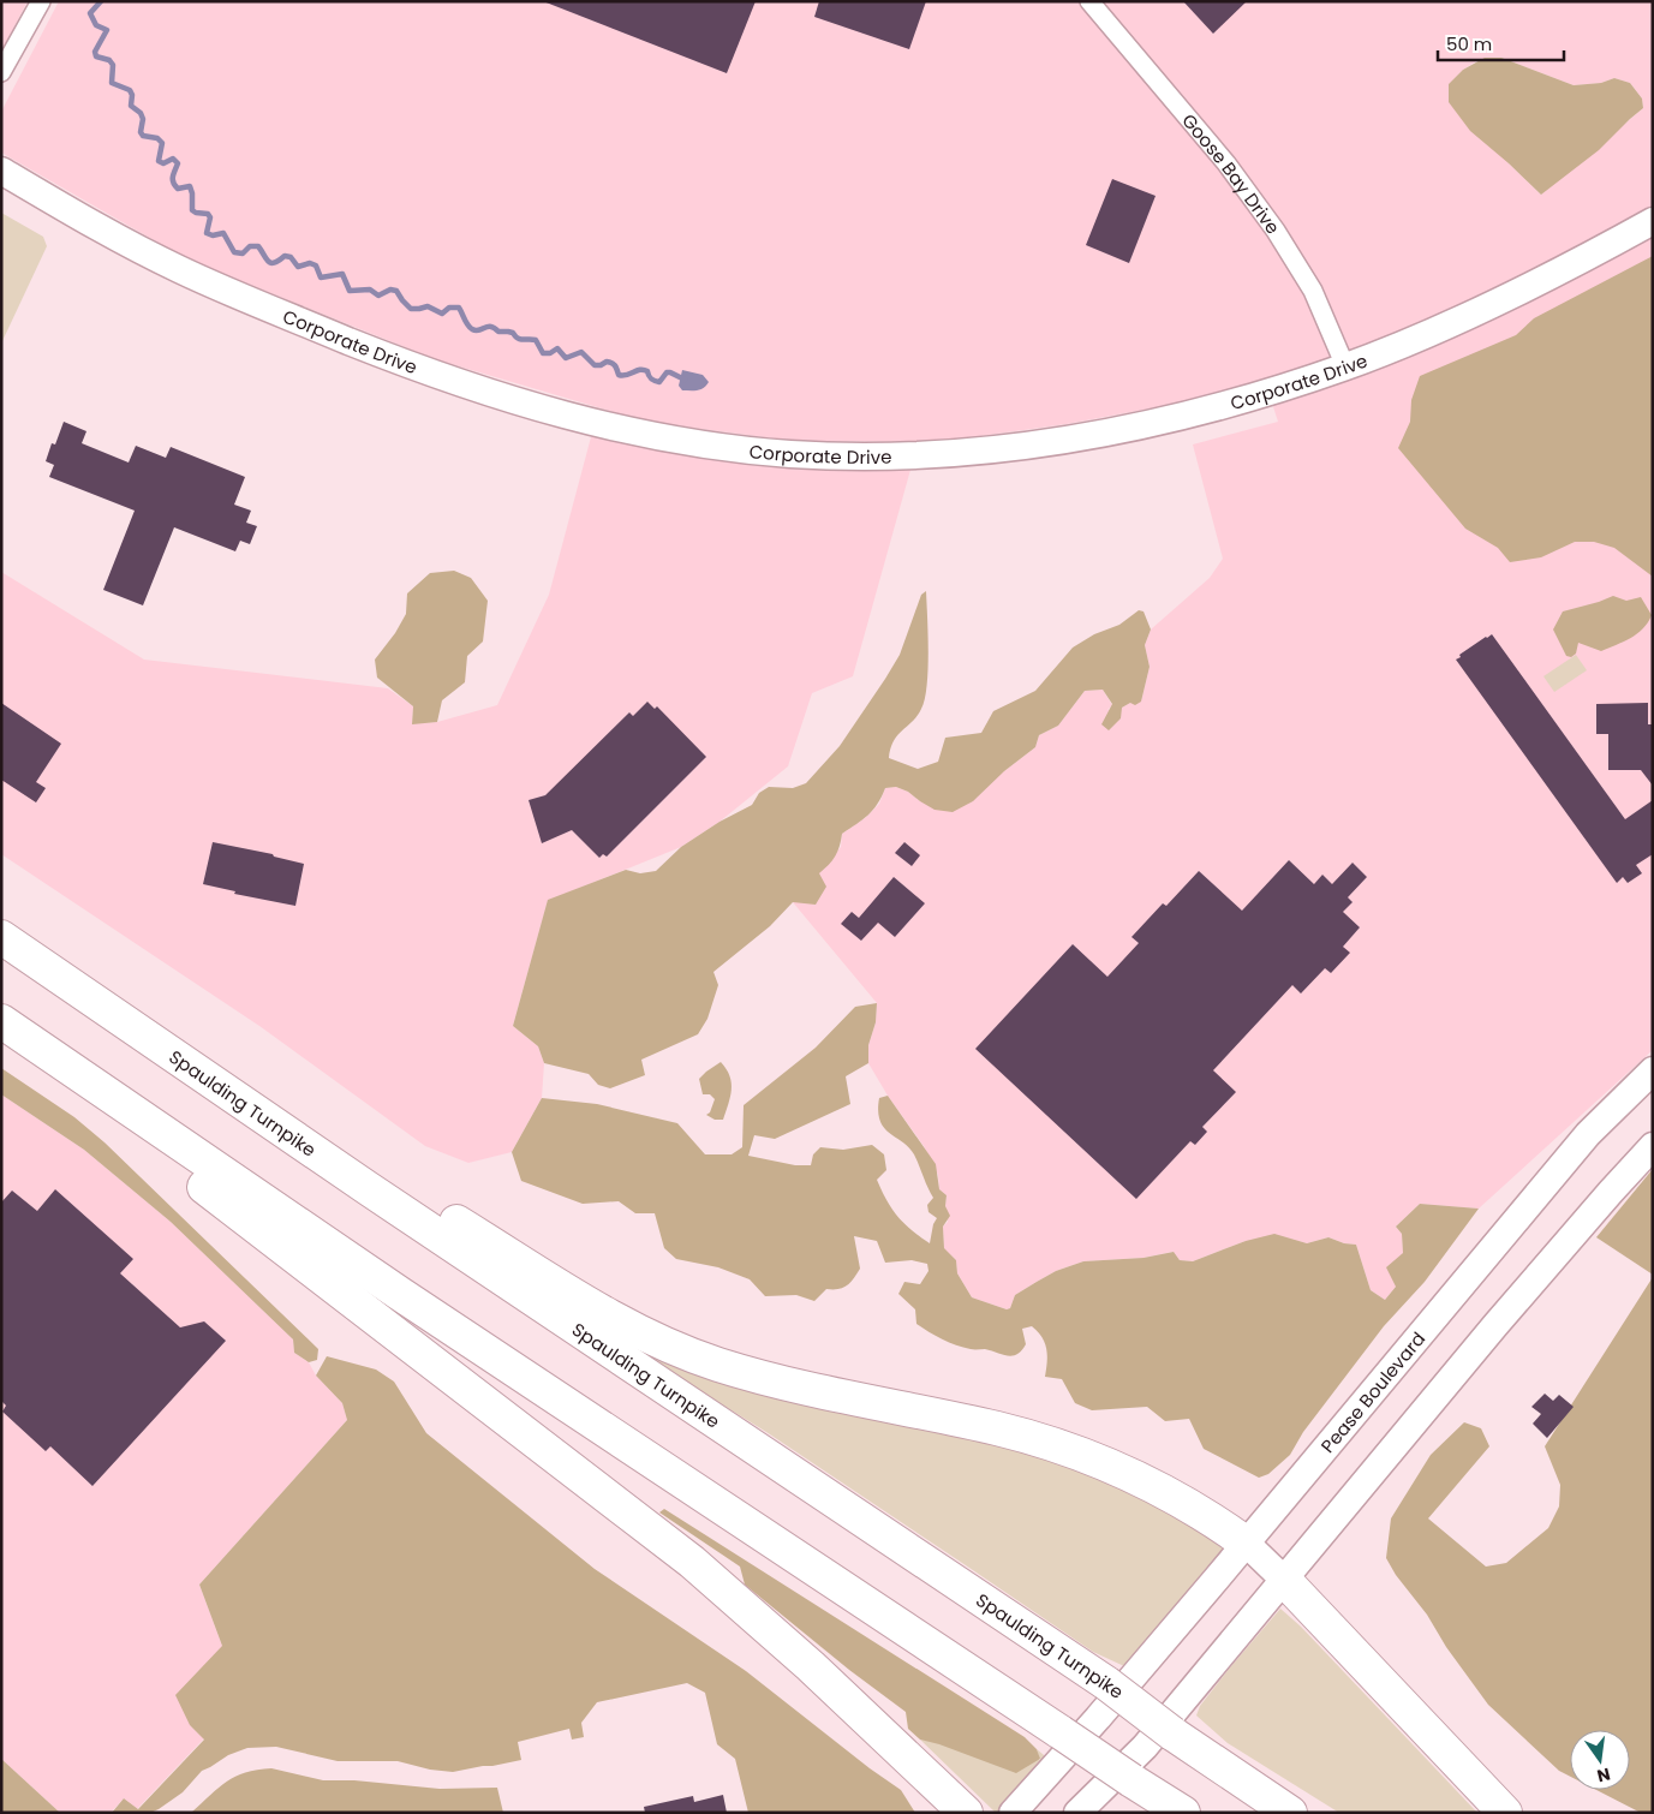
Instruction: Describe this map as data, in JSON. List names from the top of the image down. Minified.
{"streets":{"highway":["Spaulding Turnpike"],"street":["Goose Bay Drive","Corporate Drive","Pease Boulevard"]},"crossings":[["Goose Bay Drive","Corporate Drive"]],"scale_bar":"50 m","north":"bottom"}
